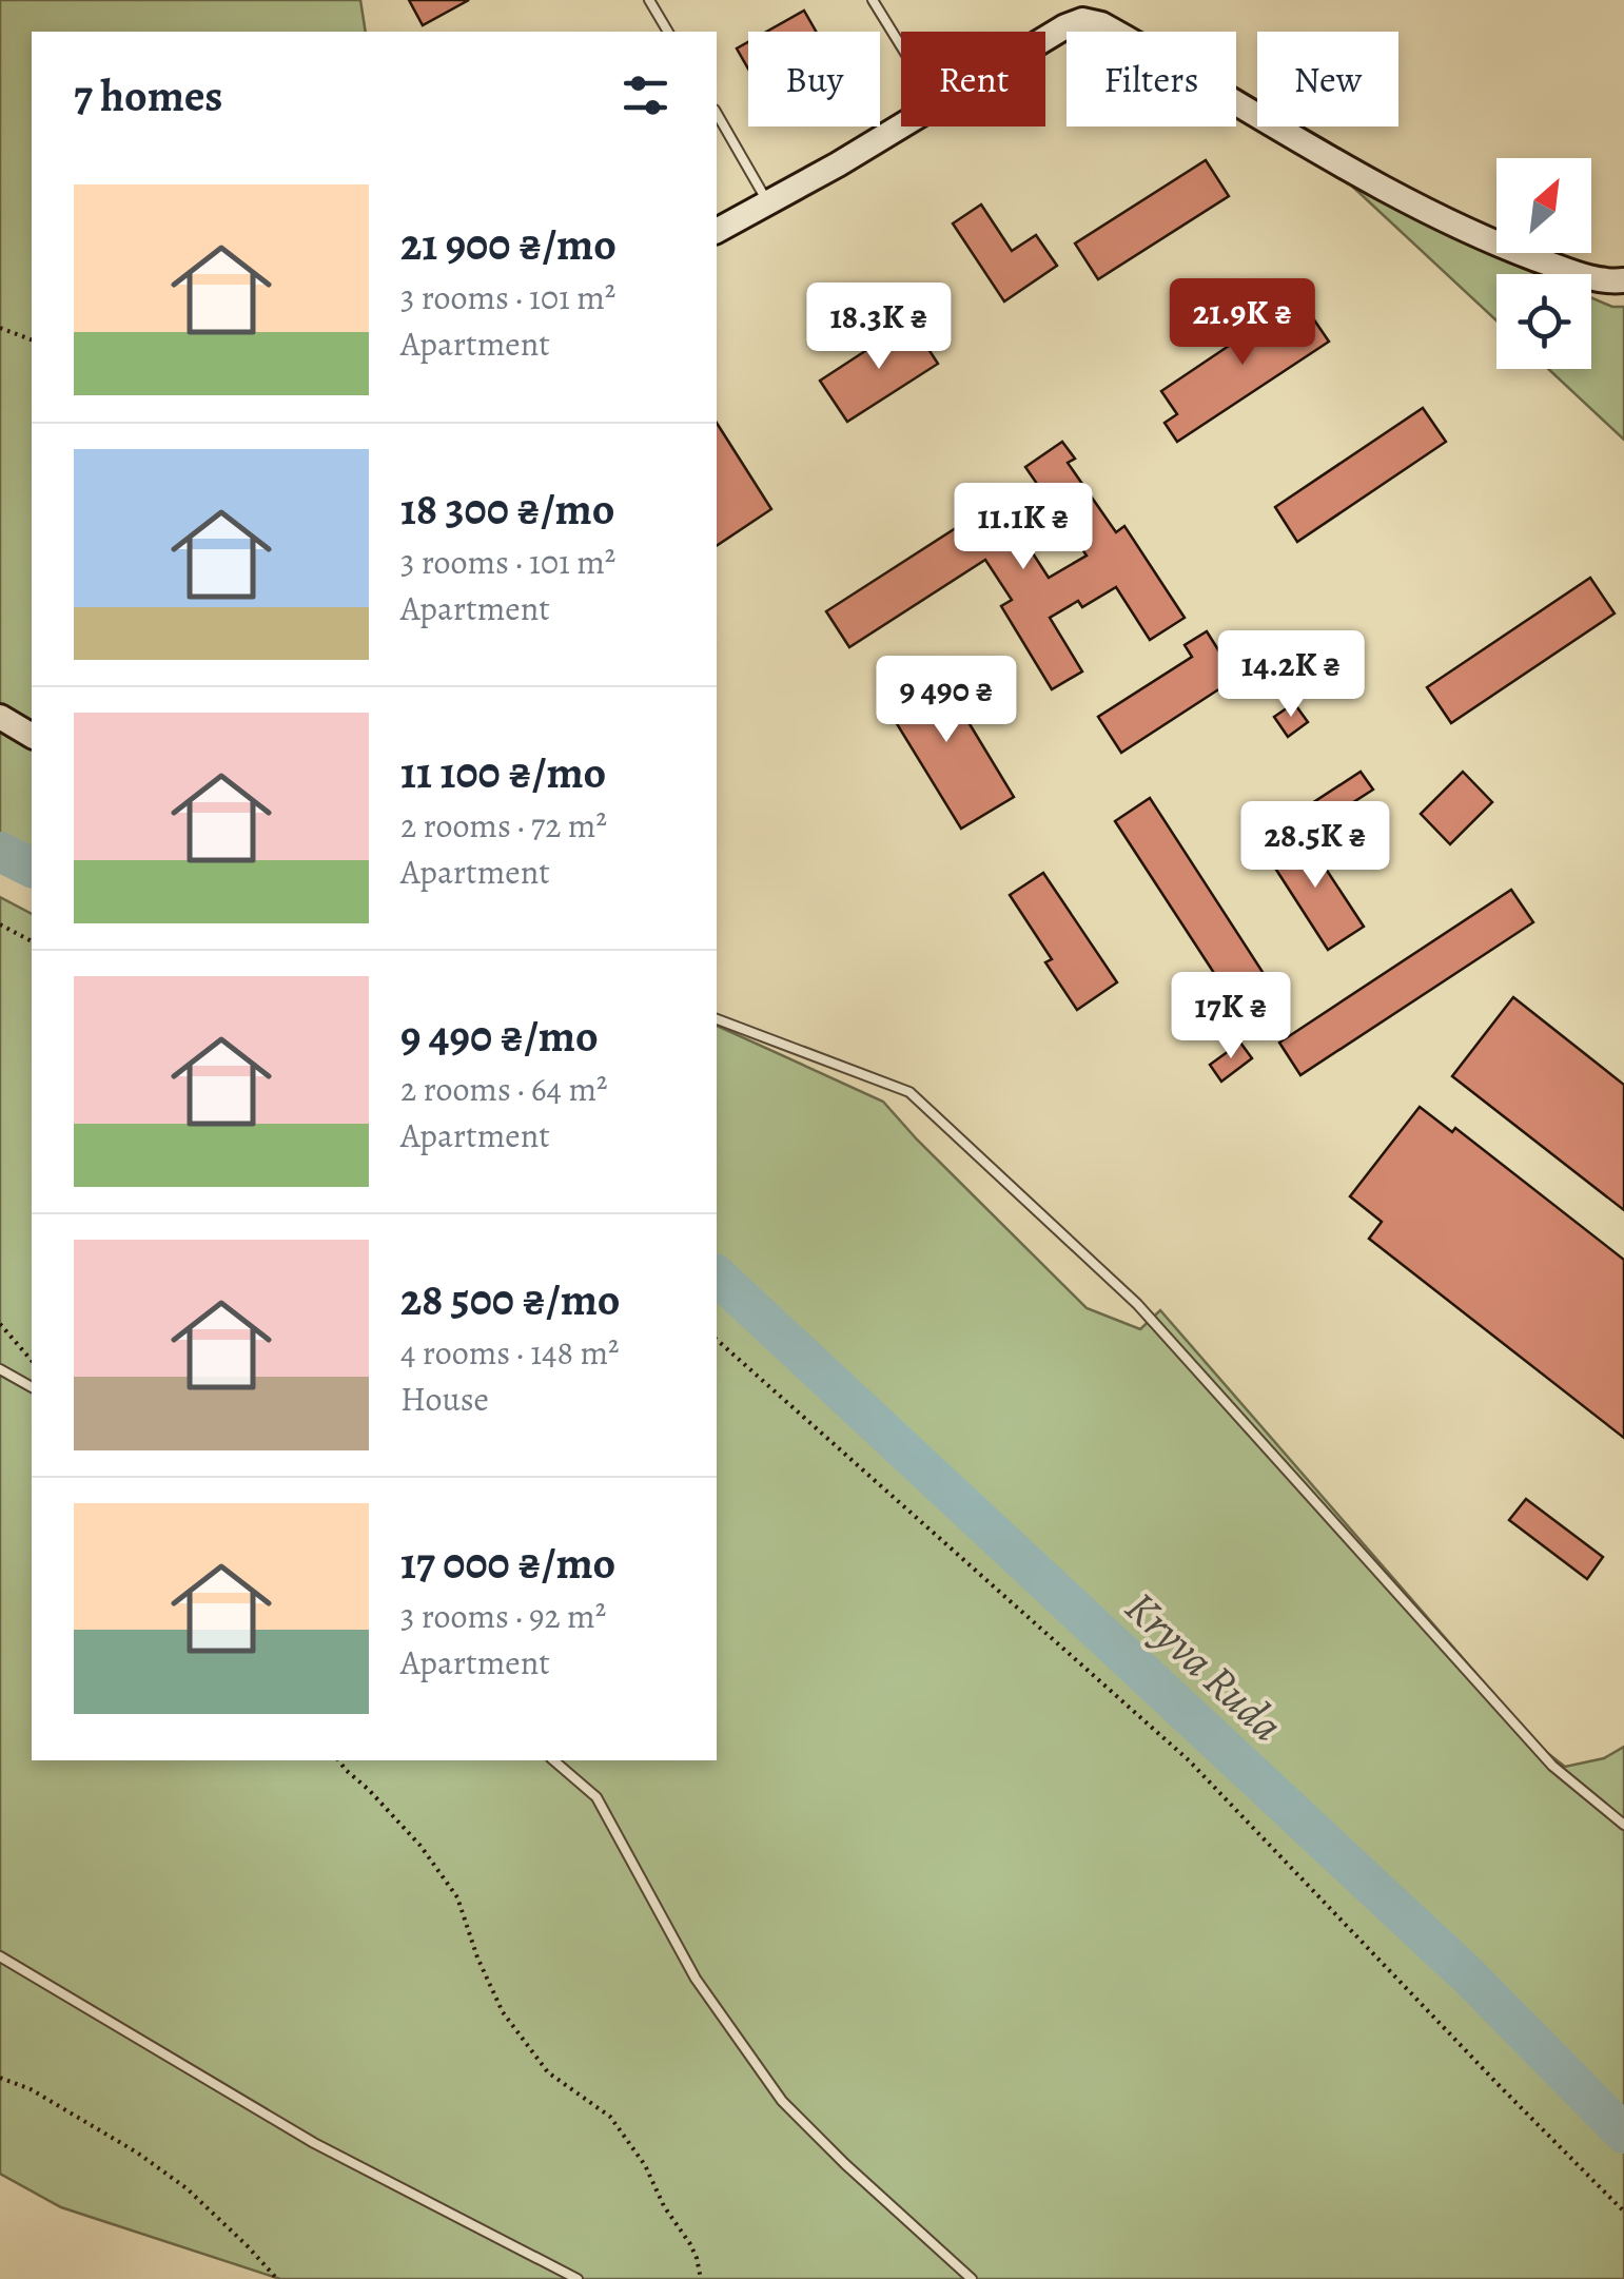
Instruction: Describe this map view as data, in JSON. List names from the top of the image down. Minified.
{"water":["Kryva Ruda"],"north":"top right","page":{"chip":["Buy","Rent","Filters","New"],"heading":"7 homes","list":[{"name":"21 900 ₴/mo","note":"3 rooms · 101 m² · Apartment"},{"name":"18 300 ₴/mo","note":"3 rooms · 101 m² · Apartment"},{"name":"11 100 ₴/mo","note":"2 rooms · 72 m² · Apartment"},{"name":"9 490 ₴/mo","note":"2 rooms · 64 m² · Apartment"},{"name":"28 500 ₴/mo","note":"4 rooms · 148 m² · House"},{"name":"17 000 ₴/mo","note":"3 rooms · 92 m² · Apartment"}],"price":["21.9K ₴","18.3K ₴","11.1K ₴","14.2K ₴","9 490 ₴","28.5K ₴","17K ₴"]}}
